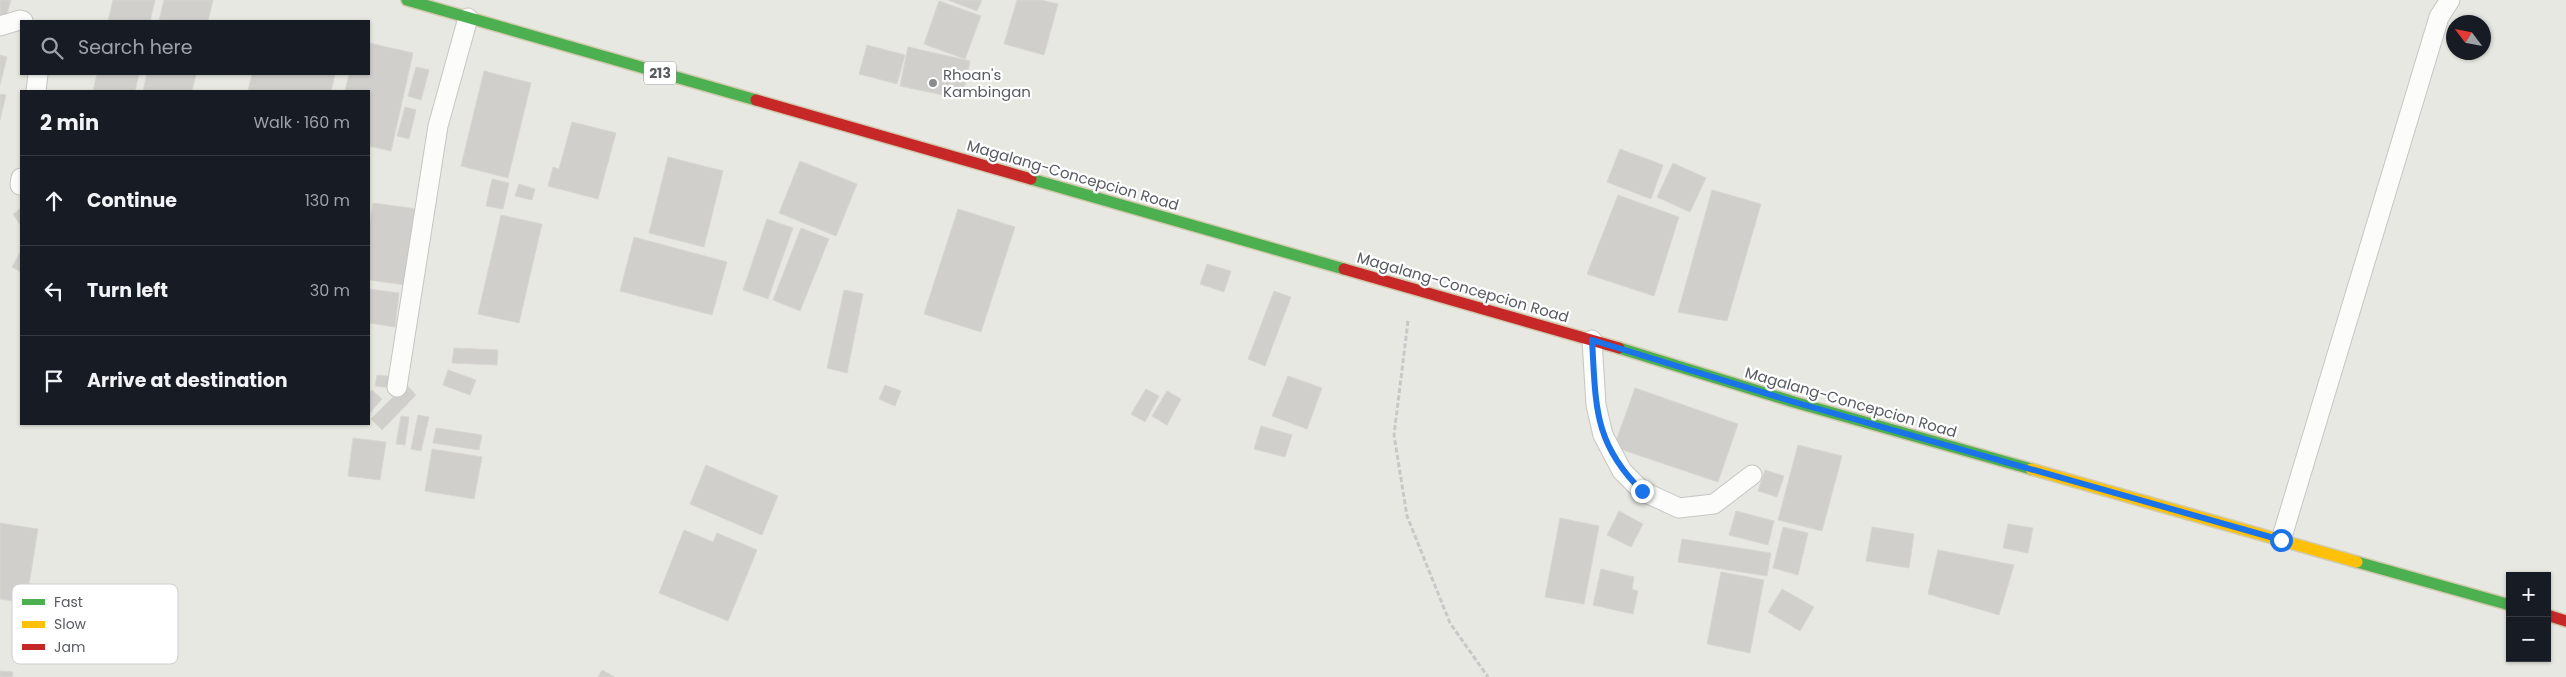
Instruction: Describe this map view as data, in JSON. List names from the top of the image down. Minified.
{"streets":{"main road":["213","Magalang-Concepcion Road"]},"places":["Rhoan's Kambingan"],"legend":["Fast","Slow","Jam"],"north":"top left","page":{"search":"Search here","heading":["2 min","Walk · 160 m"],"list":[["Continue","130 m"],["Turn left","30 m"],"Arrive at destination"],"map_buttons":["+","−"]}}
